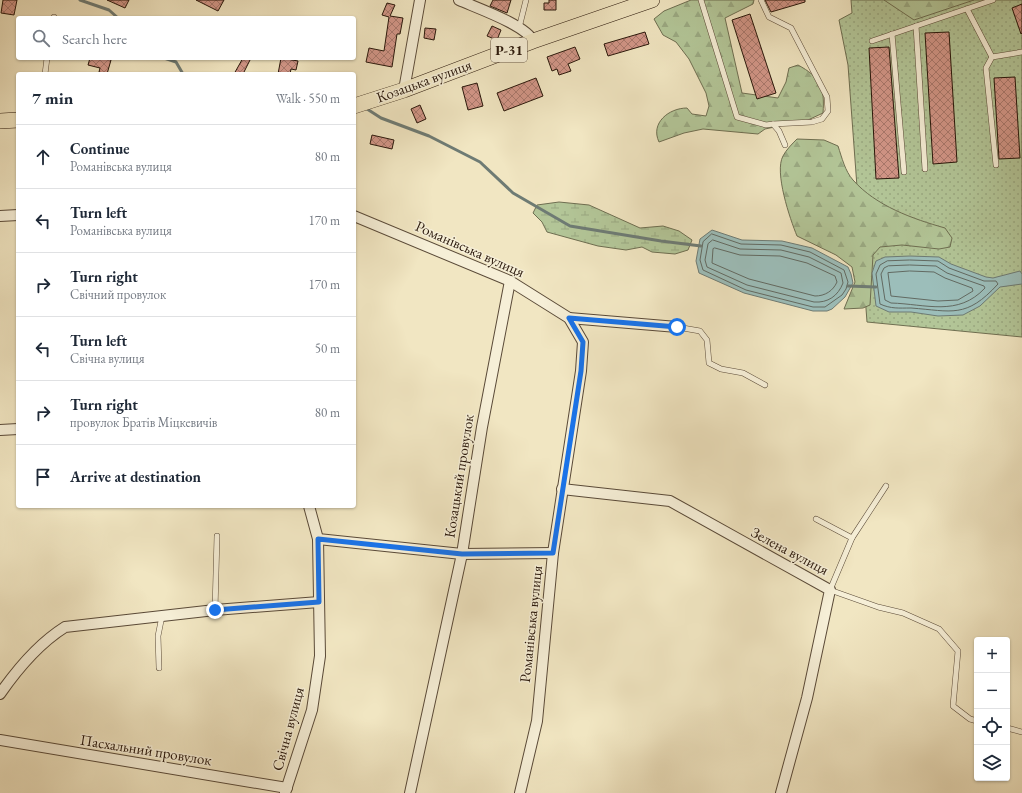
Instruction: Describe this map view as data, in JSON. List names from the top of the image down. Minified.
{"streets":{"main road":["Р-31","Козацька вулиця"],"street":["Романівська вулиця","Козацький провулок","Зелена вулиця","Свічна вулиця","Пасхальний провулок"]},"crossings":[["Романівська вулиця","Козацький провулок"],["Романівська вулиця","Зелена вулиця"],["Свічна вулиця","Пасхальний провулок"]],"page":{"search":"Search here","heading":["7 min","Walk · 550 m"],"list":[["Continue","Романівська вулиця","80 m"],["Turn left","Романівська вулиця","170 m"],["Turn right","Свічний провулок","170 m"],["Turn left","Свічна вулиця","50 m"],["Turn right","провулок Братів Міцкевичів","80 m"],"Arrive at destination"],"map_buttons":["+","−"]}}
